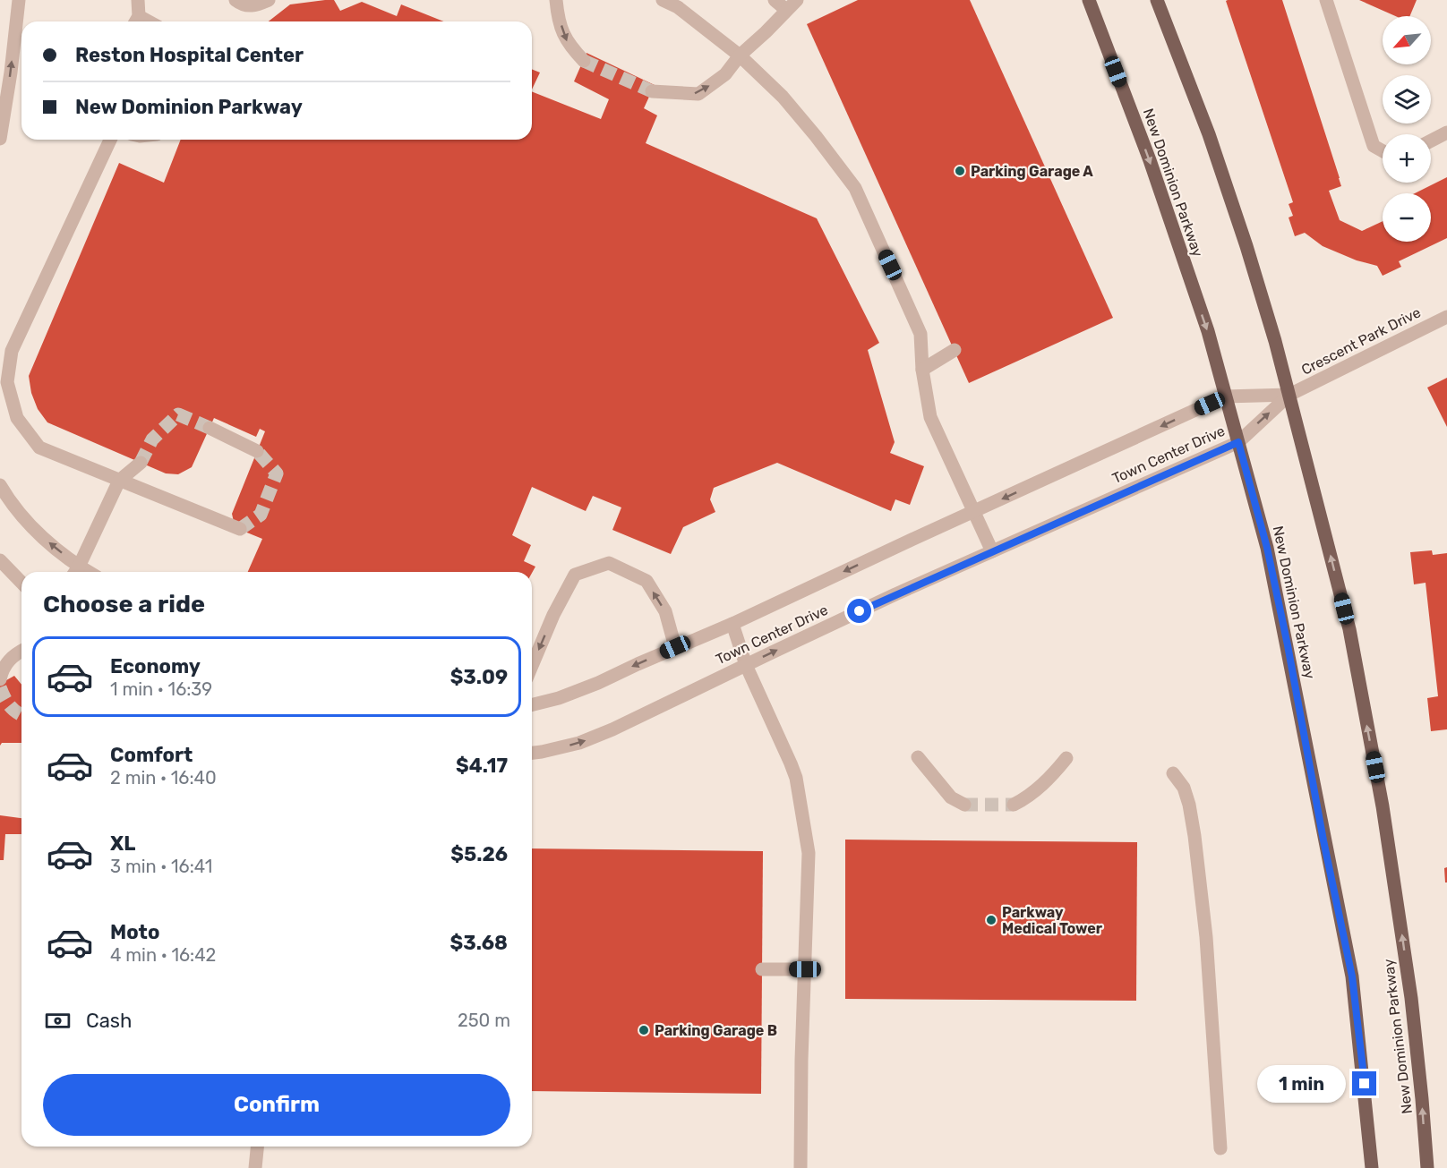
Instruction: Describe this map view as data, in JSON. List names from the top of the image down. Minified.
{"streets":{"main road":["New Dominion Parkway"],"street":["Crescent Park Drive","Town Center Drive"]},"crossings":[["New Dominion Parkway","Crescent Park Drive"],["New Dominion Parkway","Town Center Drive"],["Crescent Park Drive","Town Center Drive"]],"places":["Parking Garage A","Parkway Medical Tower","Parking Garage B"],"north":"bottom left","page":{"map_buttons":["+","−"],"banner":["Reston Hospital Center","New Dominion Parkway"],"heading":"Choose a ride","list":[{"name":"Economy","note":"1 min · 16:39","value":"$3.09"},{"name":"Comfort","note":"2 min · 16:40","value":"$4.17"},{"name":"XL","note":"3 min · 16:41","value":"$5.26"},{"name":"Moto","note":"4 min · 16:42","value":"$3.68"}],"pay":["Cash","250 m"],"buttons":"Confirm","bubble":"1 min"}}
